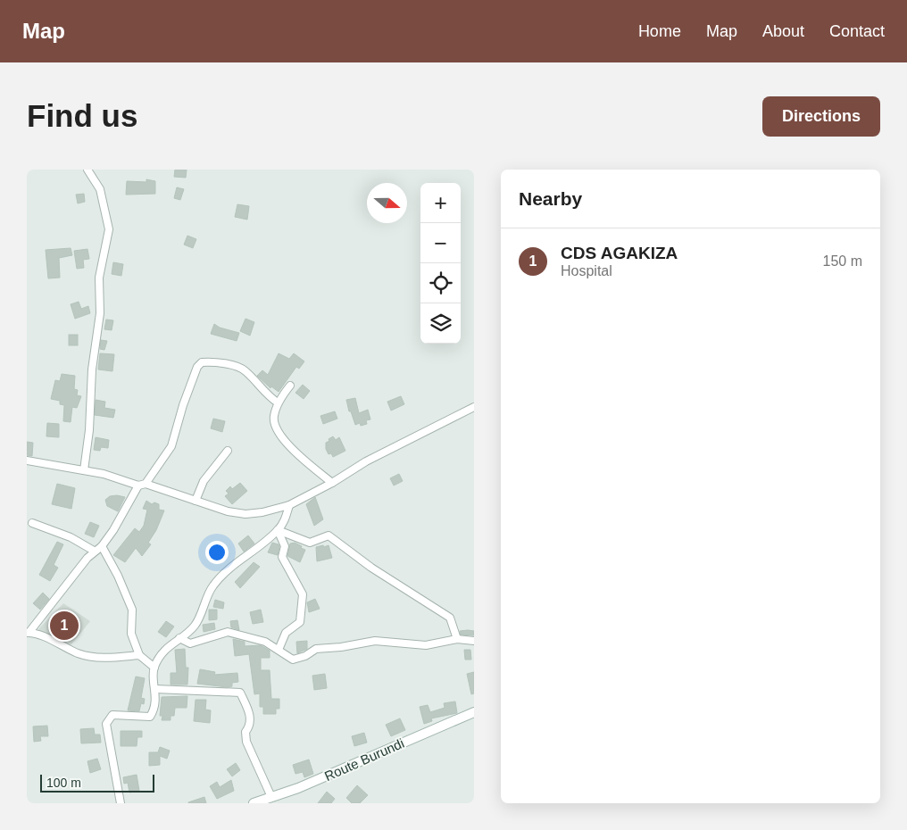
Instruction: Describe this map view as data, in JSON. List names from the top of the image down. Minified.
{"streets":{"main road":["Route Burundi"]},"scale_bar":"100 m","north":"right","page":{"header":"Map","nav":["Home","Map","About","Contact"],"buttons":"Directions","title":"Find us","heading":"Nearby","map_buttons":["+","−"],"list":[{"mark":"1","name":"CDS AGAKIZA","note":"Hospital","value":"150 m"}],"pins":"1","scale":"100 m"}}
